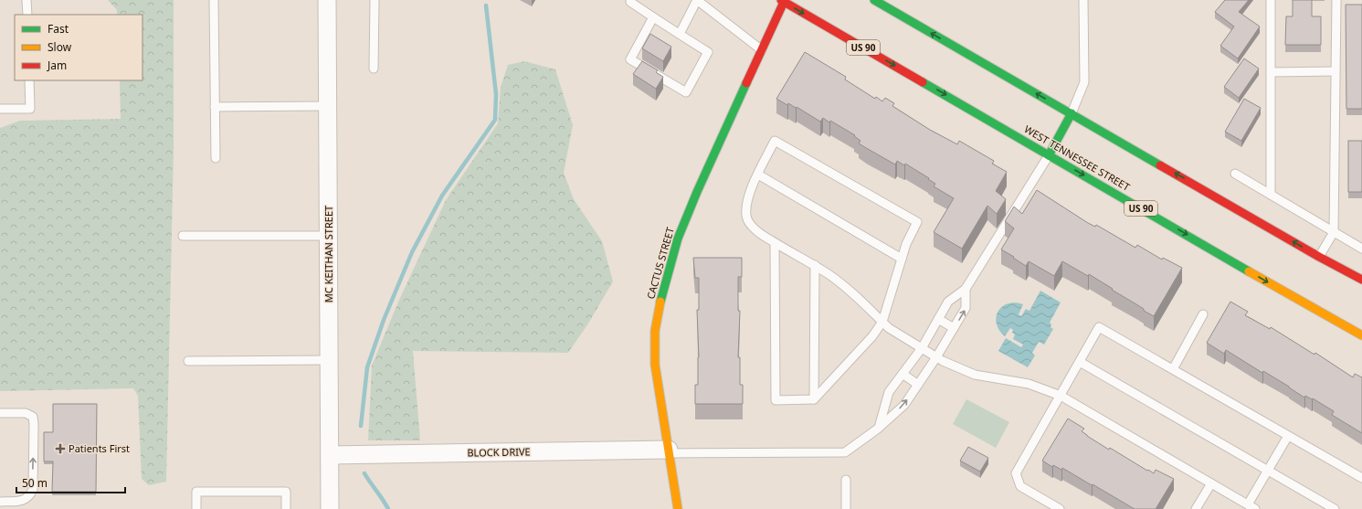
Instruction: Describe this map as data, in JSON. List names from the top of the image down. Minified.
{"streets":{"main road":["US 90","WEST TENNESSEE STREET","CACTUS STREET"],"street":["MC KEITHAN STREET","BLOCK DRIVE"]},"crossings":[["WEST TENNESSEE STREET","CACTUS STREET"],["MC KEITHAN STREET","BLOCK DRIVE"],["CACTUS STREET","BLOCK DRIVE"]],"places":{"health":["Patients First"]},"legend":["Fast","Slow","Jam"],"scale_bar":"50 m"}
